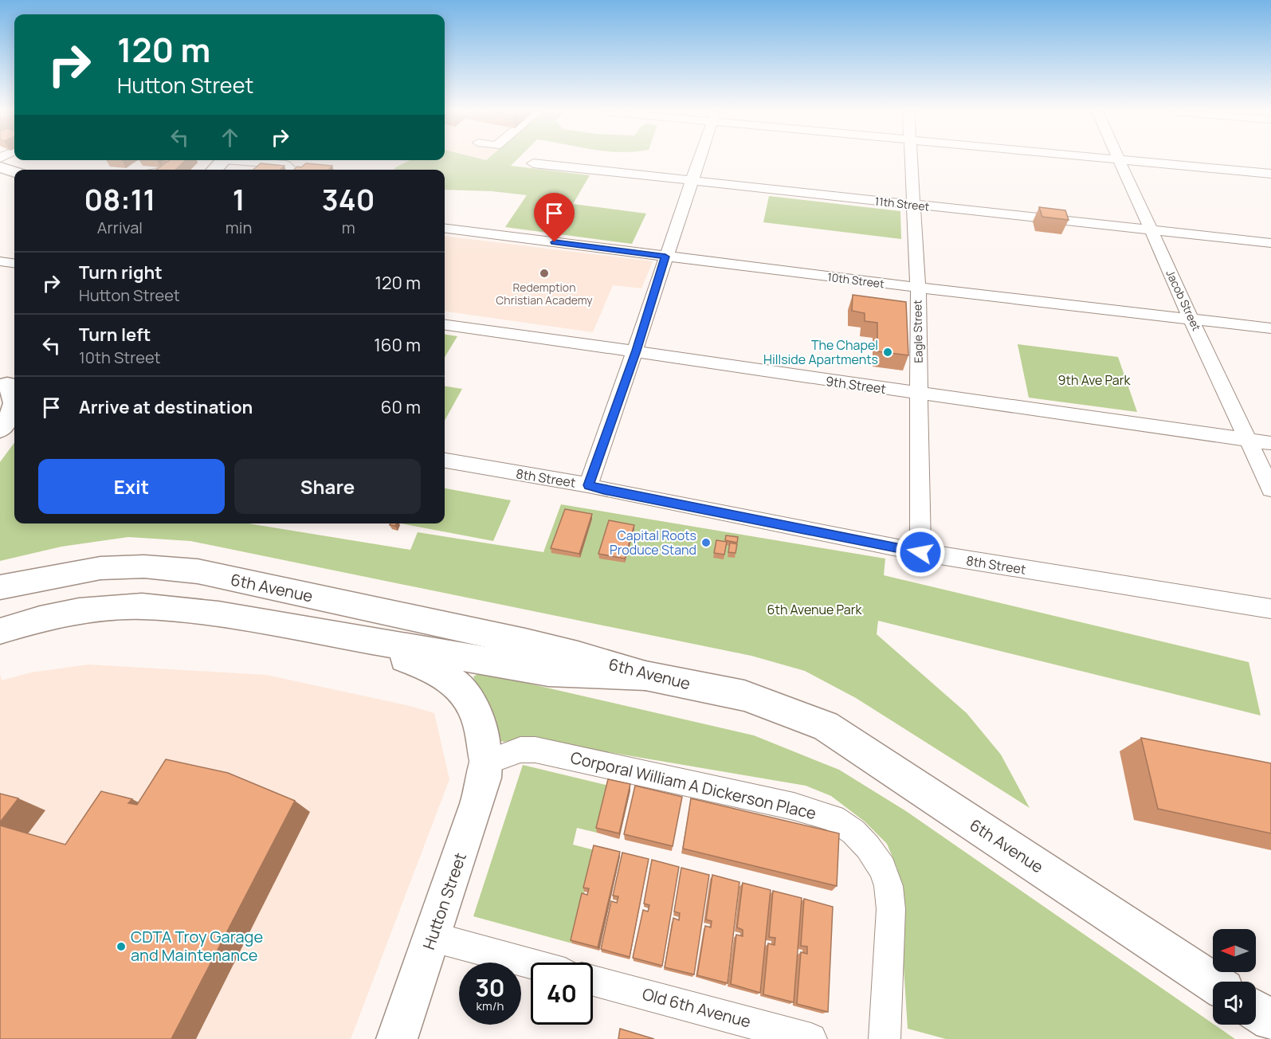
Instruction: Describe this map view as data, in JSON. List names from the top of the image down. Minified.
{"streets":{"main road":["6th Avenue","Hutton Street"],"street":["11th Street","10th Street","Jacob Street","Eagle Street","9th Street","8th Street","Corporal William A Dickerson Place","Old 6th Avenue"]},"crossings":[["11th Street","Jacob Street"],["11th Street","Eagle Street"],["10th Street","Jacob Street"],["10th Street","Eagle Street"],["Jacob Street","9th Street"],["Eagle Street","9th Street"],["Eagle Street","8th Street"],["Corporal William A Dickerson Place","Hutton Street"]],"parks":["9th Ave Park","6th Avenue Park"],"places":["Redemption Christian Academy","The Chapel Hillside Apartments","Capital Roots Produce Stand","CDTA Troy Garage and Maintenance"],"north":"left","page":{"turn":["120 m","Hutton Street"],"eta":["08:11","Arrival","1","min","340","m"],"list":[{"name":"Turn right","note":"Hutton Street","value":"120 m"},{"name":"Turn left","note":"10th Street","value":"160 m"},{"name":"Arrive at destination","value":"60 m"}],"buttons":["Exit","Share"],"speed":"30 km/h","limit":"40"}}
